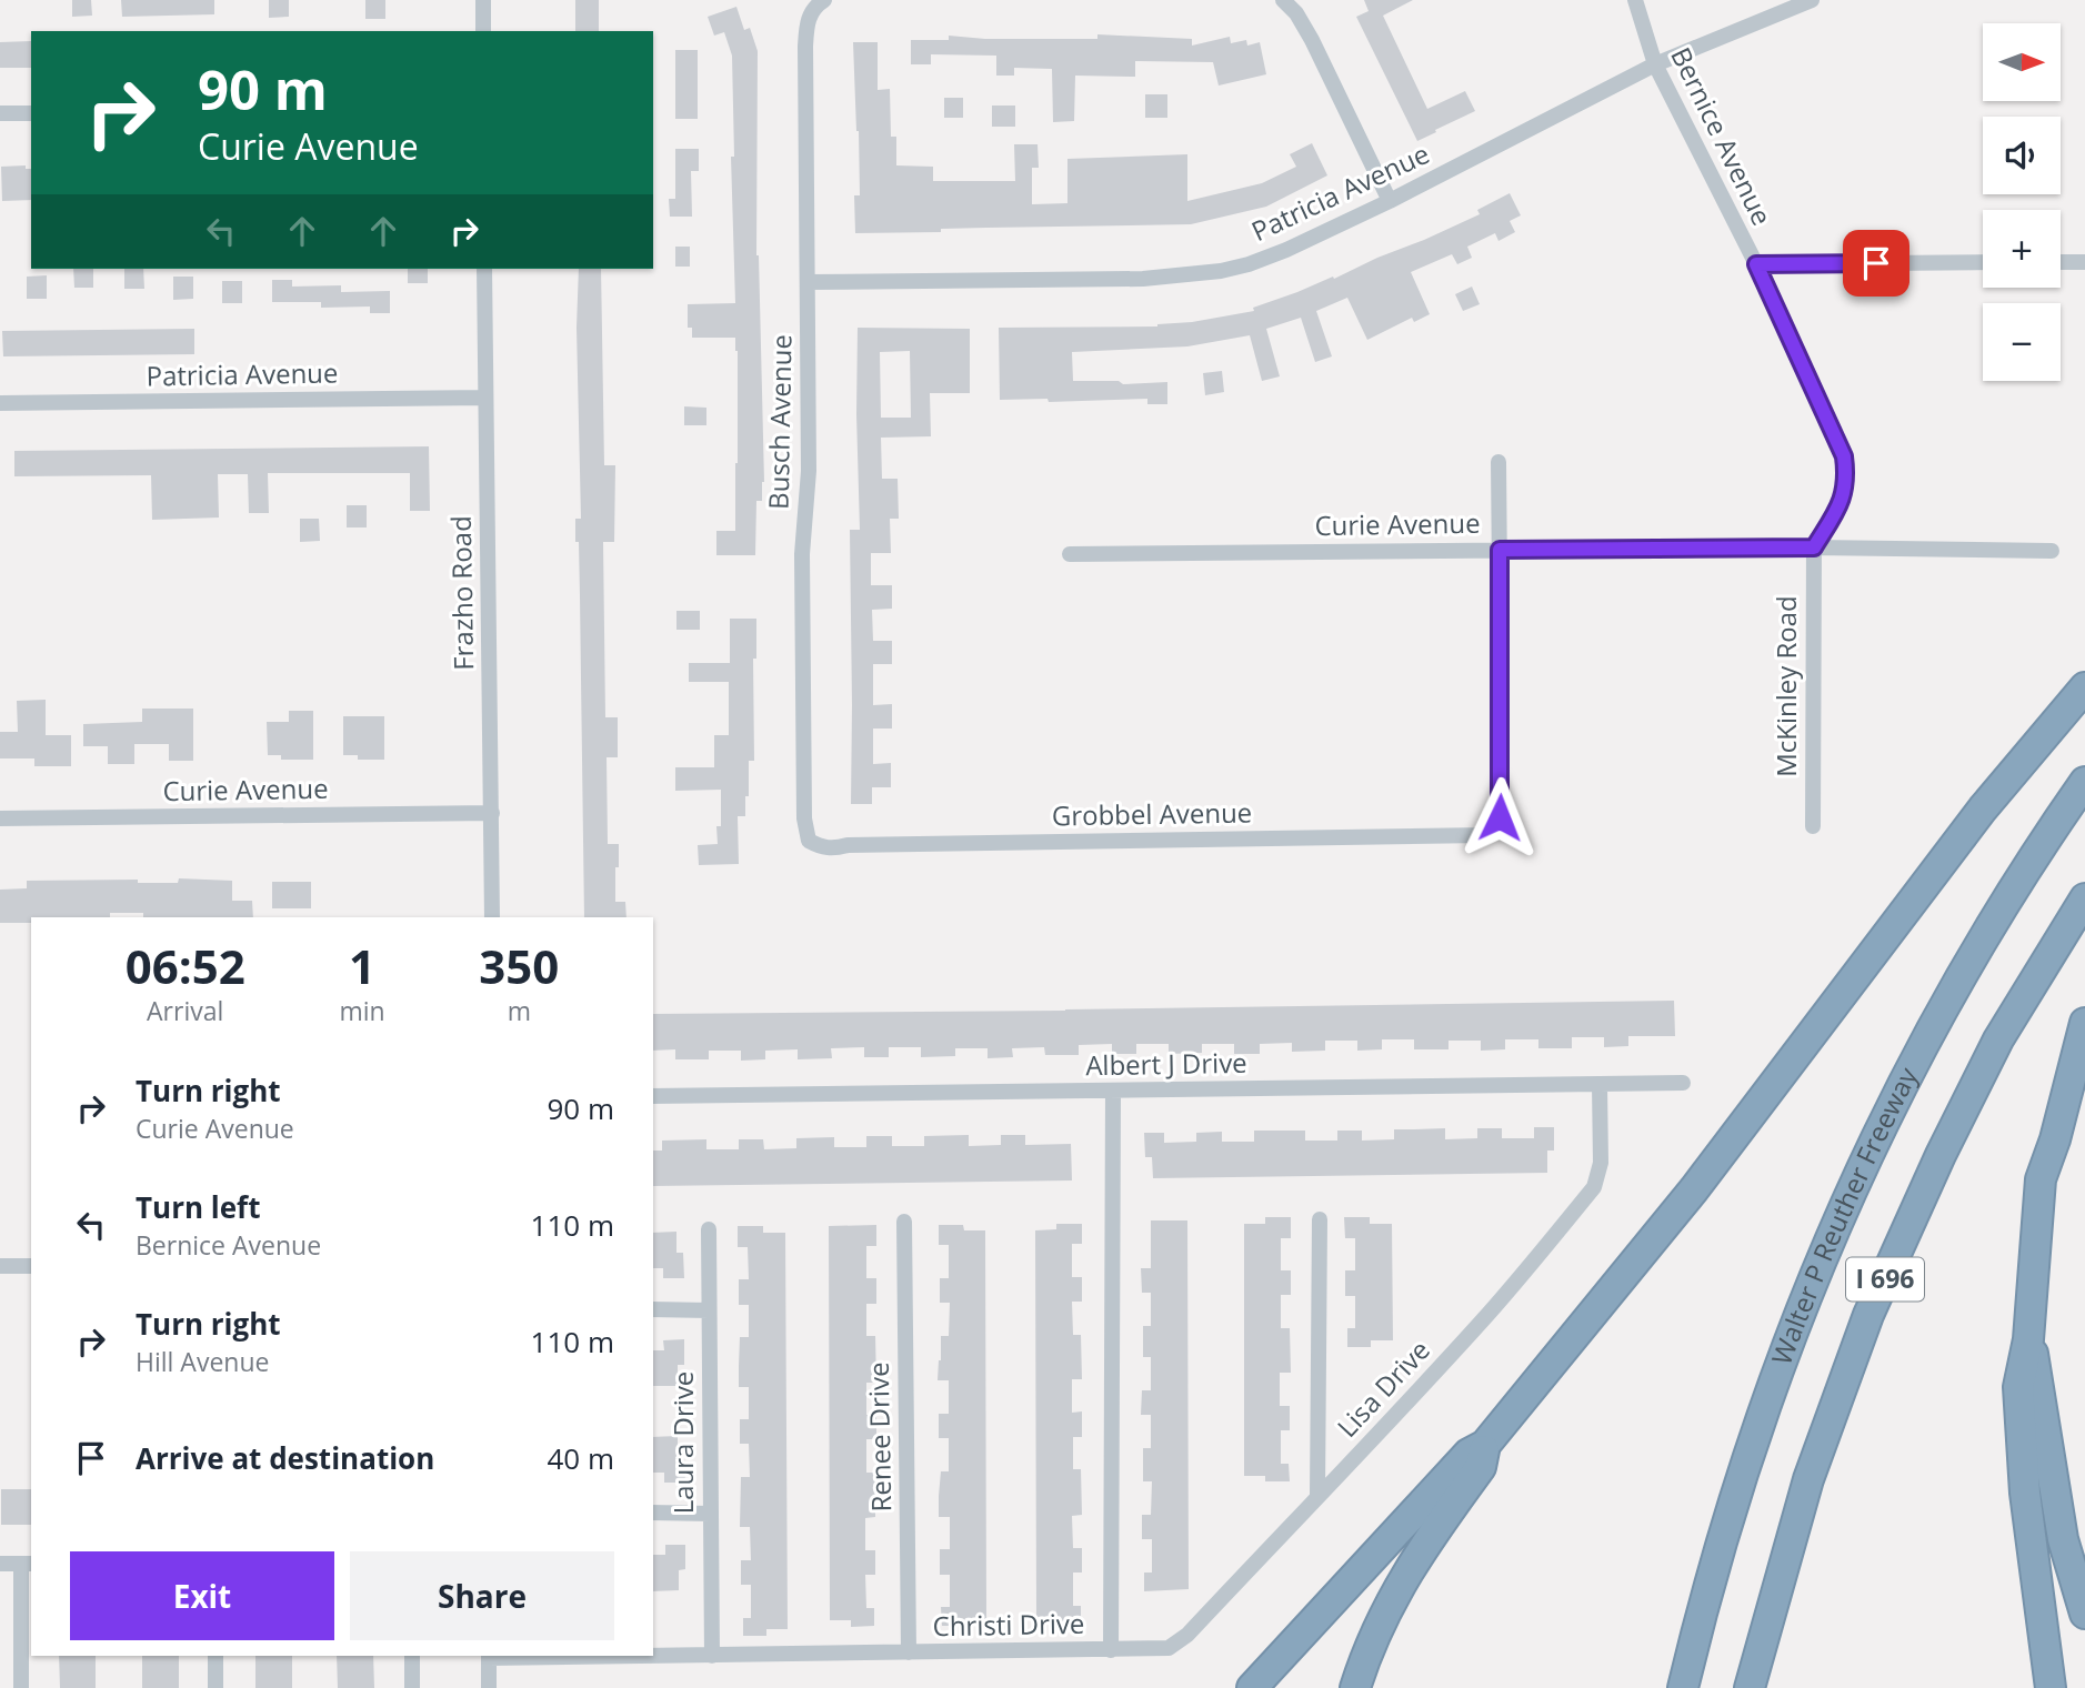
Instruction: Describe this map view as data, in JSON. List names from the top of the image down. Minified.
{"streets":{"highway":["Walter P Reuther Freeway","I 696"],"street":["Bernice Avenue","Patricia Avenue","Busch Avenue","Curie Avenue","Frazho Road","McKinley Road","Grobbel Avenue","Albert J Drive","Lisa Drive","Renee Drive","Laura Drive","Christi Drive"]},"crossings":[["Bernice Avenue","Patricia Avenue"],["Bernice Avenue","Curie Avenue"],["Bernice Avenue","McKinley Road"],["Patricia Avenue","Busch Avenue"],["Patricia Avenue","Frazho Road"],["Busch Avenue","Grobbel Avenue"],["Curie Avenue","Frazho Road"],["Curie Avenue","McKinley Road"],["Curie Avenue","Grobbel Avenue"],["Albert J Drive","Lisa Drive"],["Albert J Drive","Christi Drive"],["Lisa Drive","Christi Drive"],["Renee Drive","Christi Drive"],["Laura Drive","Christi Drive"]],"north":"right","page":{"map_buttons":["+","−"],"turn":["90 m","Curie Avenue"],"eta":["06:52","Arrival","1","min","350","m"],"list":[{"name":"Turn right","note":"Curie Avenue","value":"90 m"},{"name":"Turn left","note":"Bernice Avenue","value":"110 m"},{"name":"Turn right","note":"Hill Avenue","value":"110 m"},{"name":"Arrive at destination","value":"40 m"}],"buttons":["Exit","Share"]}}
